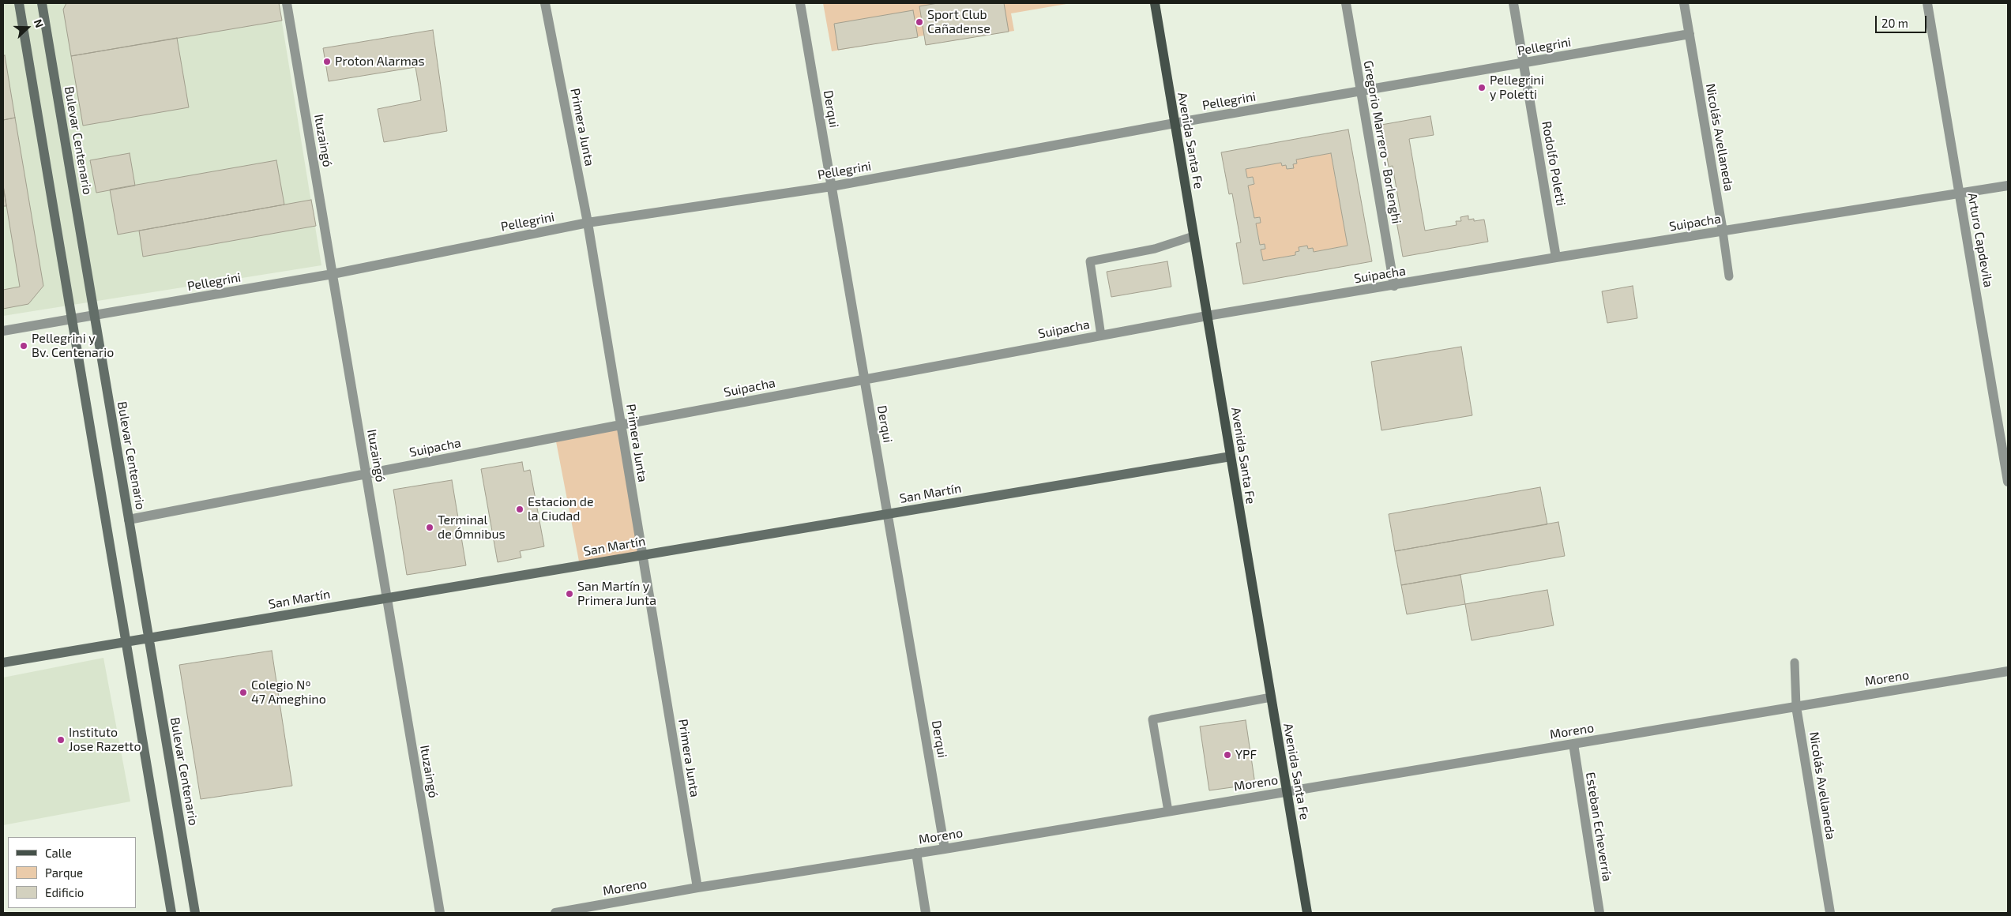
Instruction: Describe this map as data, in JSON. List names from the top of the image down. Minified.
{"streets":{"main road":["Bulevar Centenario","Avenida Santa Fe","San Martín"],"street":["Pellegrini","Derqui","Primera Junta","Nicolás Avellaneda","Ituzaingó","Gregorio Marrero - Borlenghi","Rodolfo Poletti","Suipacha","Arturo Capdevila","Moreno","Esteban Echeverría"]},"crossings":[["Pellegrini","Derqui"],["Pellegrini","Primera Junta"],["Pellegrini","Nicolás Avellaneda"],["Pellegrini","Bulevar Centenario"],["Pellegrini","Ituzaingó"],["Pellegrini","Avenida Santa Fe"],["Pellegrini","Gregorio Marrero - Borlenghi"],["Pellegrini","Rodolfo Poletti"],["Derqui","Suipacha"],["Derqui","San Martín"],["Derqui","Moreno"],["Primera Junta","Suipacha"],["Primera Junta","San Martín"],["Primera Junta","Moreno"],["Nicolás Avellaneda","Suipacha"],["Nicolás Avellaneda","Moreno"],["Bulevar Centenario","Suipacha"],["Bulevar Centenario","San Martín"],["Ituzaingó","Suipacha"],["Ituzaingó","San Martín"],["Avenida Santa Fe","Suipacha"],["Avenida Santa Fe","San Martín"],["Avenida Santa Fe","Moreno"],["Gregorio Marrero - Borlenghi","Suipacha"],["Rodolfo Poletti","Suipacha"],["Suipacha","Arturo Capdevila"],["Moreno","Esteban Echeverría"]],"places":["Sport Club Cañadense","Proton Alarmas","Pellegrini y Poletti","Pellegrini y Bv. Centenario","Estacion de la Ciudad","Terminal de Ómnibus","San Martín y Primera Junta","Colegio Nº 47 Ameghino","Instituto Jose Razetto","YPF"],"legend":["Calle","Parque","Edificio"],"scale_bar":"20 m","north":"right"}
